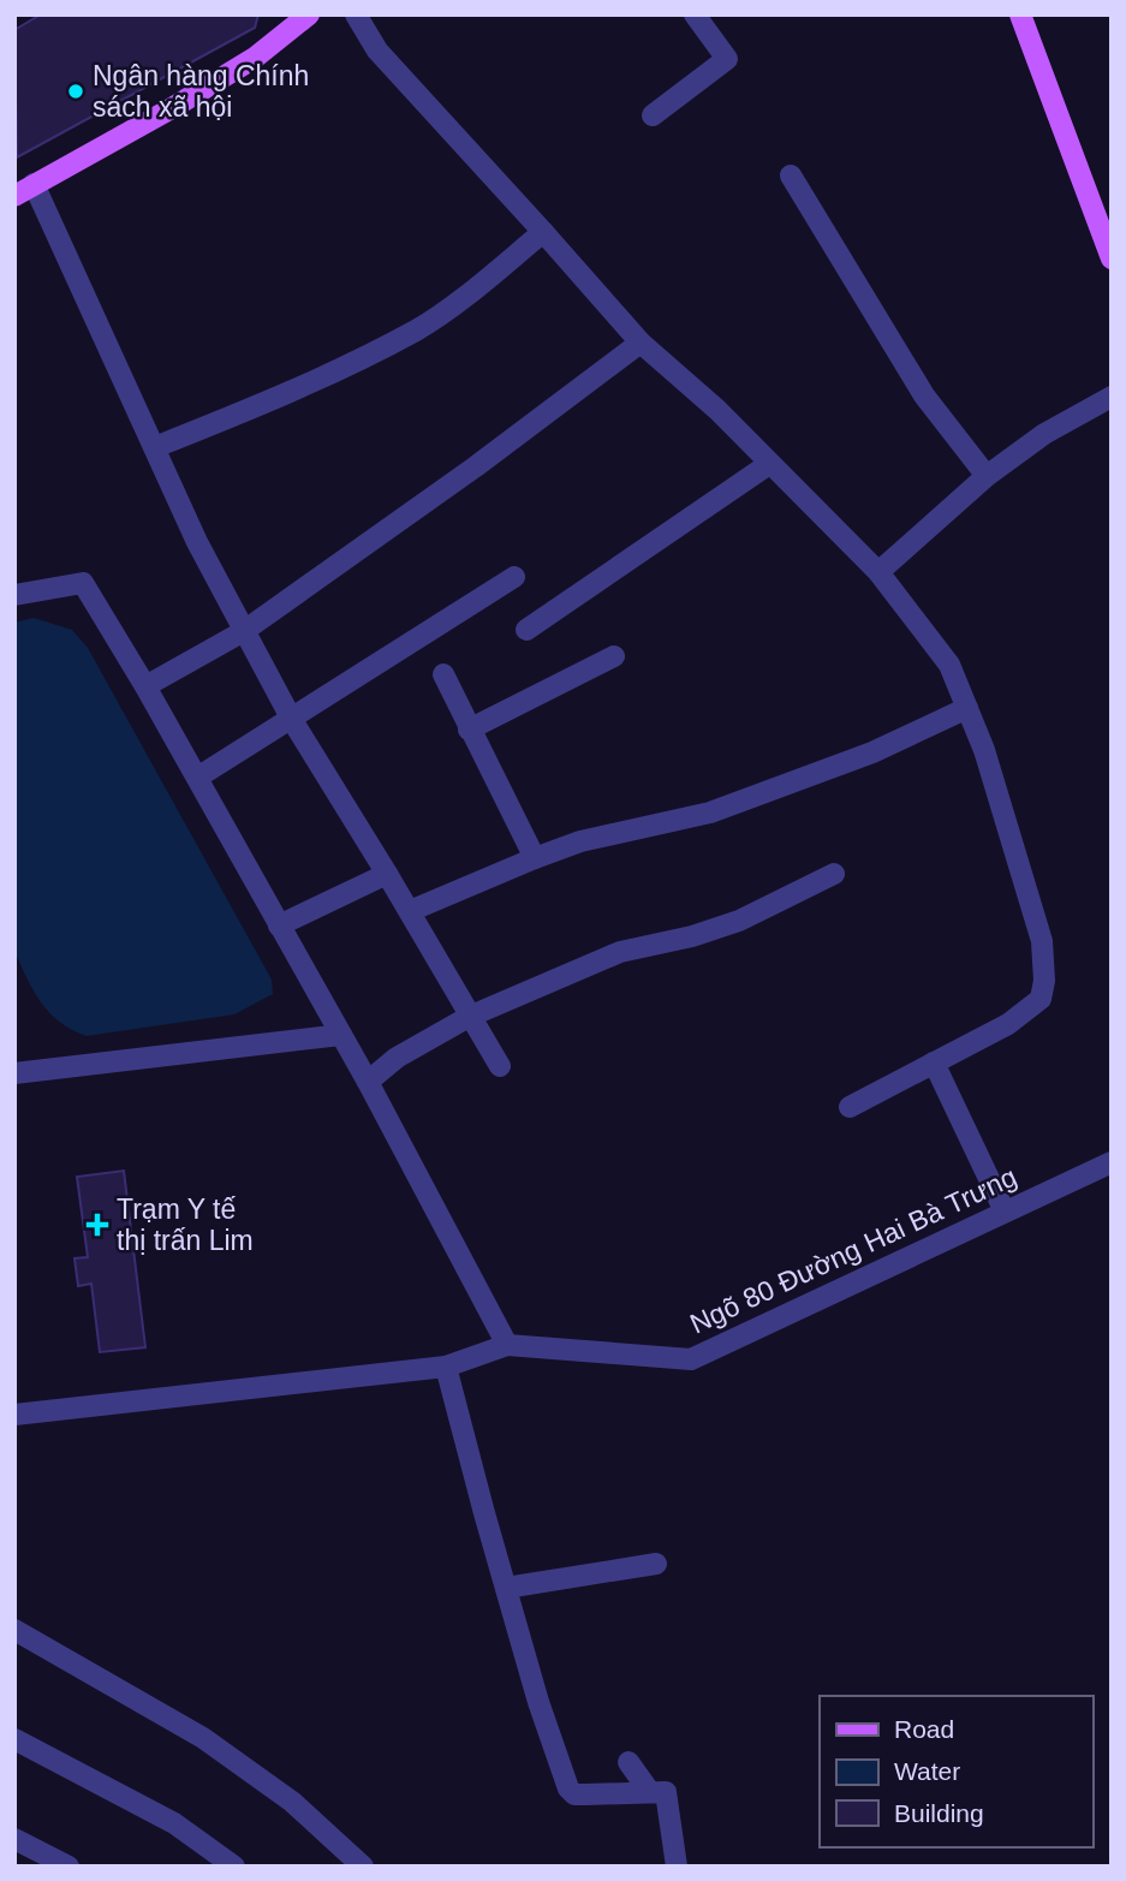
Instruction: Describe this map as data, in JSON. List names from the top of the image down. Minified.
{"streets":{"street":["Ngõ 80 Đường Hai Bà Trưng"]},"places":{"other":["Ngân hàng Chính sách xã hội"],"health":["Trạm Y tế thị trấn Lim"]},"legend":["Road","Water","Building"]}
